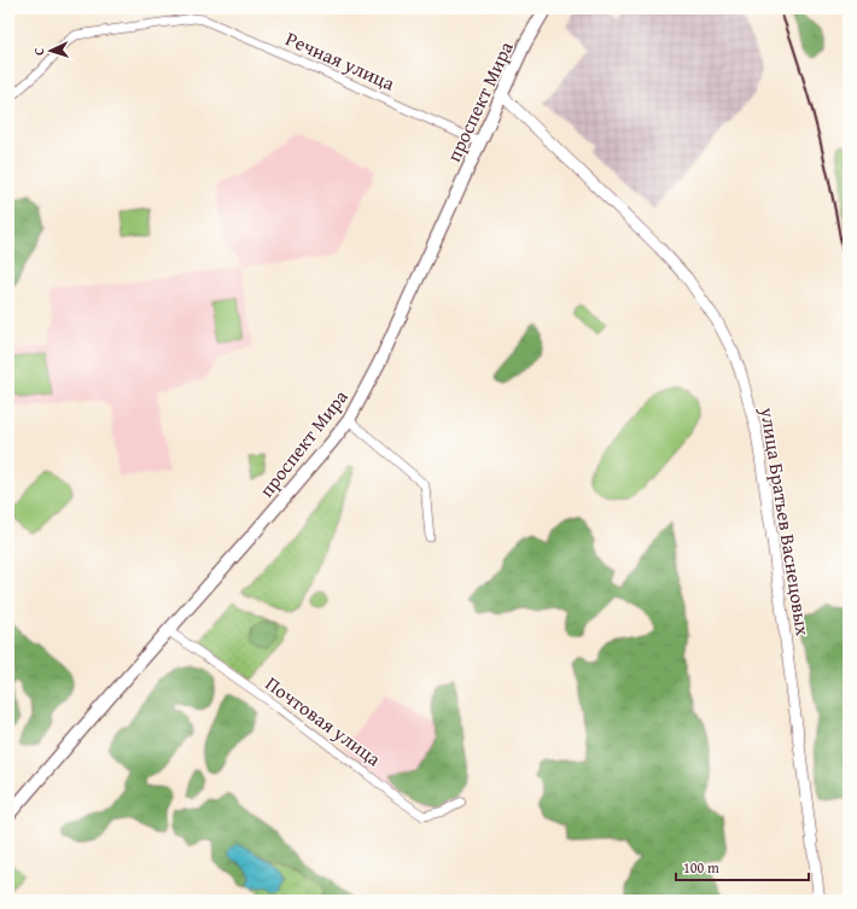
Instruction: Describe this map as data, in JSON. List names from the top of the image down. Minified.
{"streets":{"main road":["проспект Мира","улица Братьев Васнецовых"],"street":["Речная улица","Почтовая улица"]},"crossings":[["Речная улица","проспект Мира"],["проспект Мира","улица Братьев Васнецовых"],["проспект Мира","Почтовая улица"]],"scale_bar":"100 m","north":"left"}
